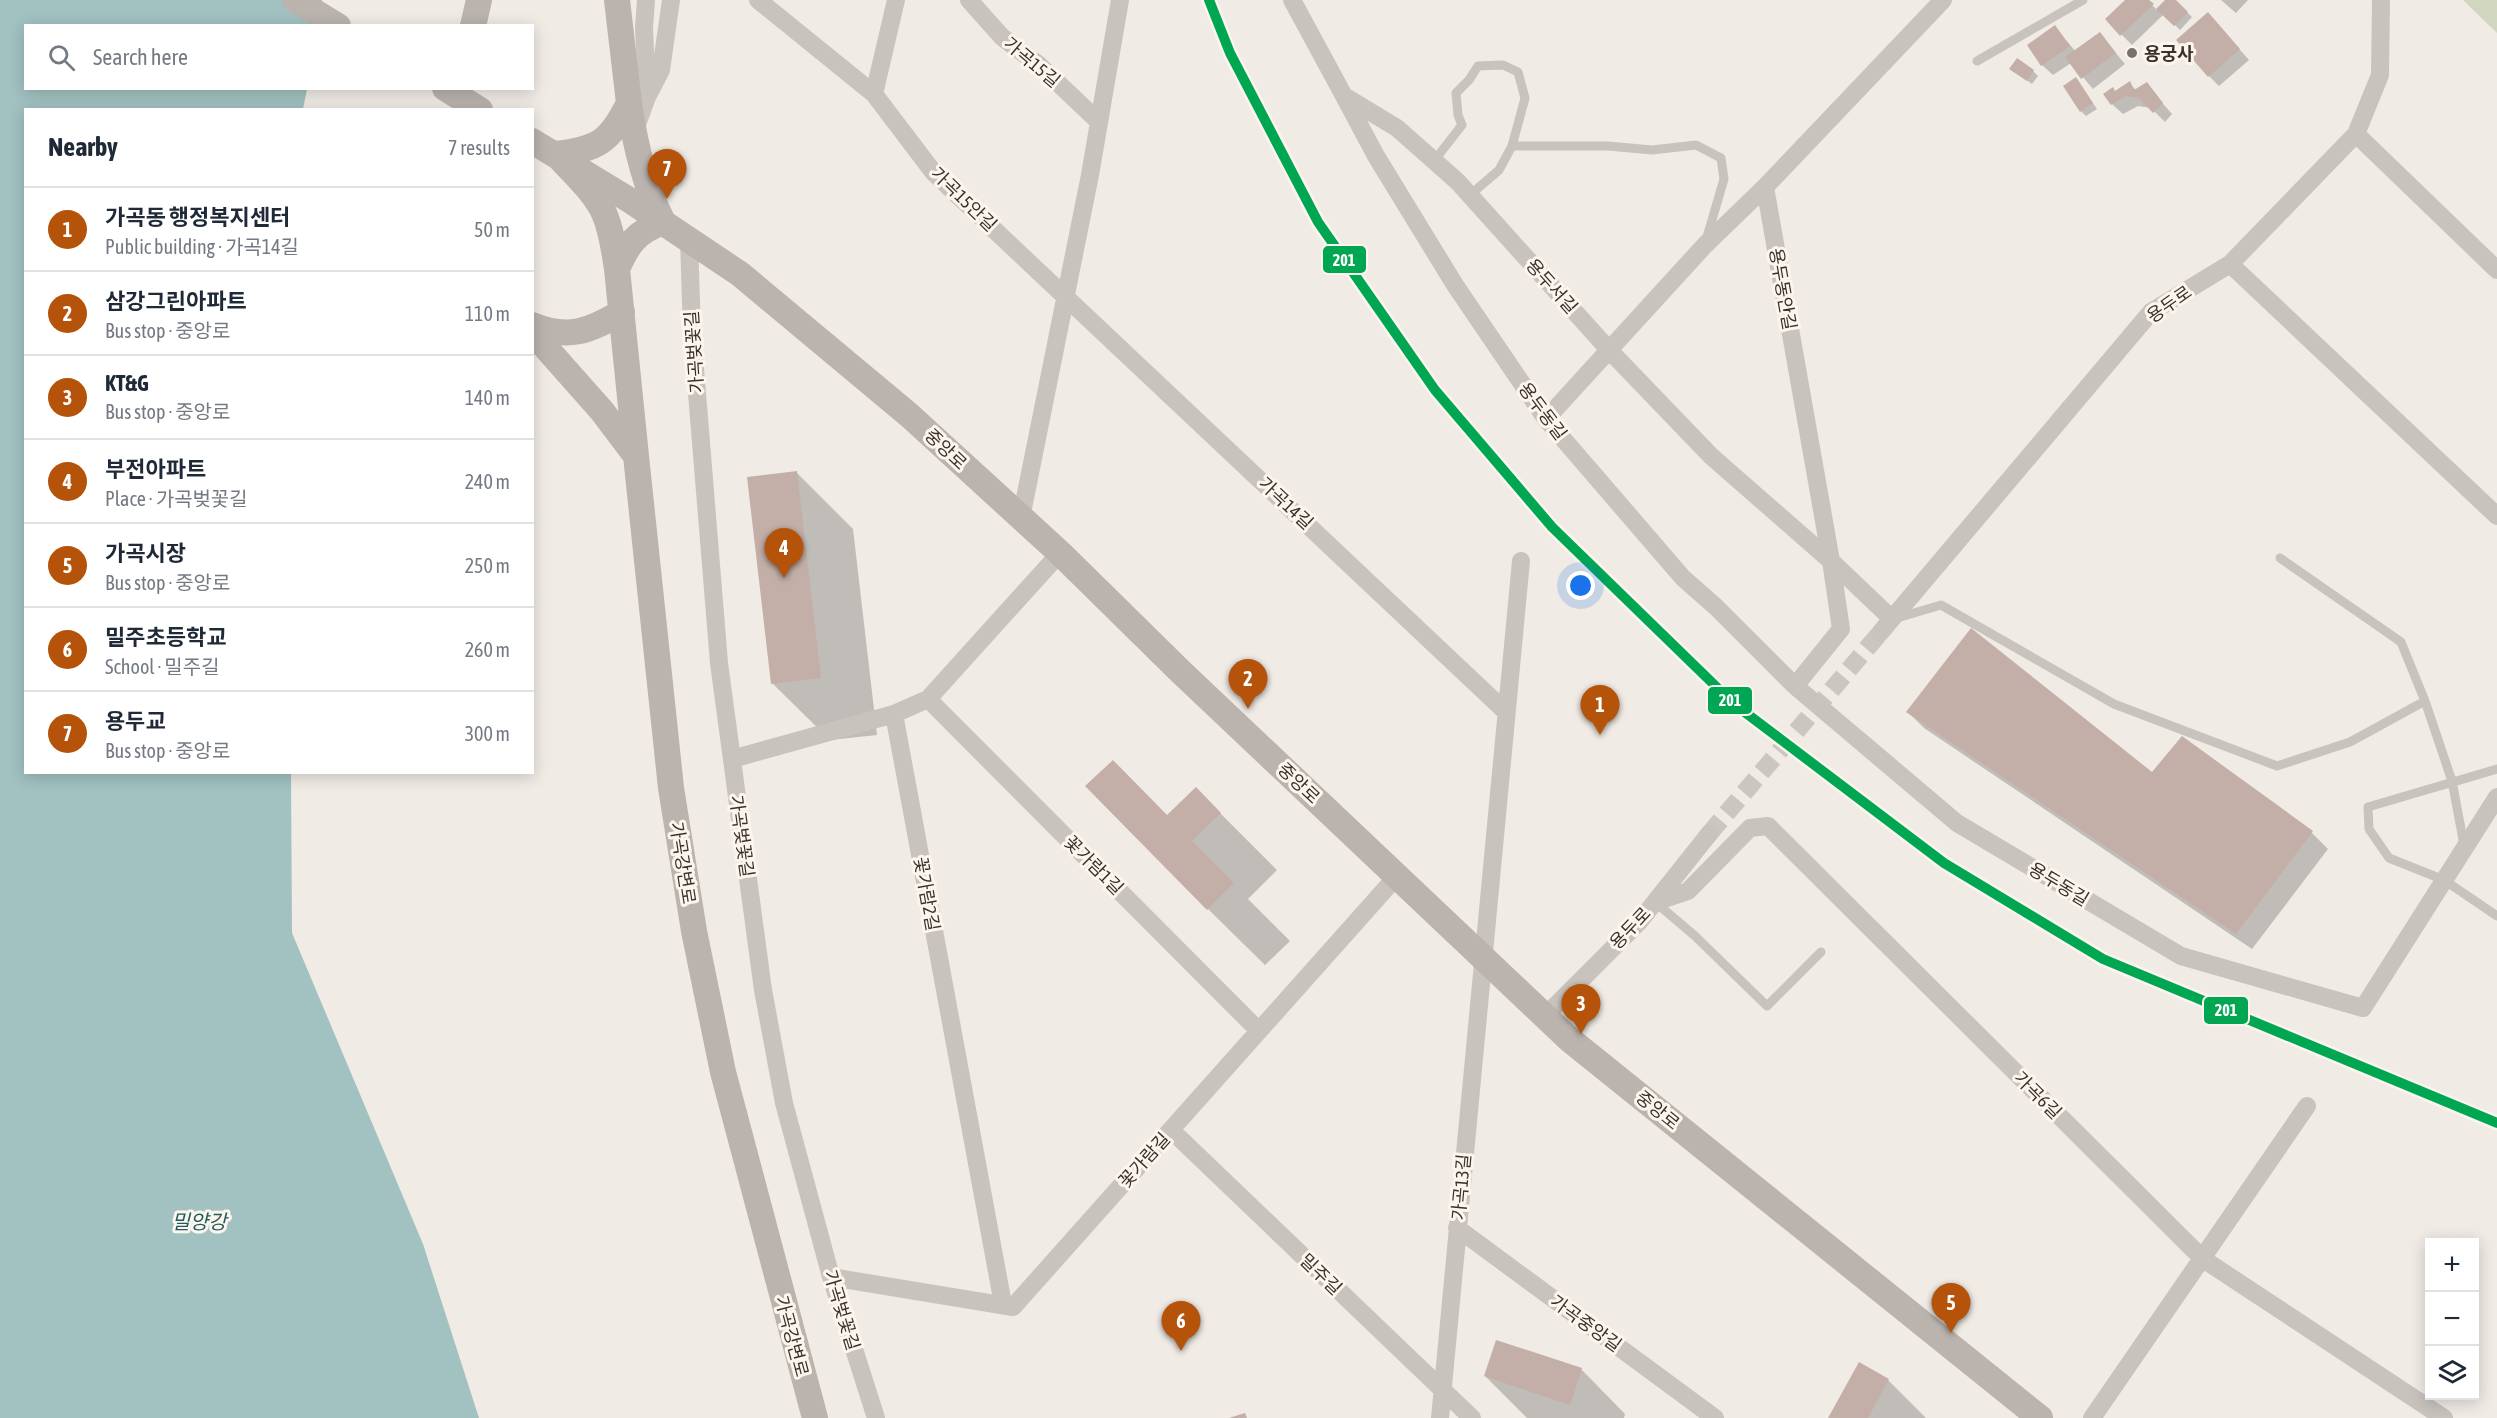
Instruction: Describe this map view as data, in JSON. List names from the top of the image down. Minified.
{"streets":{"main road":["중앙로","가곡강변로"],"street":["가곡15길","가곡15안길","용두서길","용두동안길","용두로","가곡벚꽃길","용두동길","가곡14길","꽃가람1길","꽃가람2길","가곡6길","꽃가람길","가곡13길","밀주길","가곡중앙길"]},"crossings":[["가곡15안길","가곡14길"],["용두서길","용두동안길"],["용두서길","용두동길"],["용두로","중앙로"],["용두로","가곡6길"],["가곡벚꽃길","중앙로"],["중앙로","가곡강변로"],["중앙로","꽃가람길"],["중앙로","가곡13길"],["꽃가람1길","꽃가람길"],["꽃가람2길","꽃가람길"],["꽃가람길","밀주길"],["가곡13길","밀주길"],["가곡13길","가곡중앙길"]],"water":["밀양강"],"places":["용궁사"],"lines":["transit line 201"],"page":{"search":"Search here","heading":["Nearby","7 results"],"pins":["7","4","2","1","3","5","6"],"list":[{"mark":"1","name":"가곡동 행정복지센터","note":"Public building · 가곡14길","value":"50 m"},{"mark":"2","name":"삼강그린아파트","note":"Bus stop · 중앙로","value":"110 m"},{"mark":"3","name":"KT&G","note":"Bus stop · 중앙로","value":"140 m"},{"mark":"4","name":"부전아파트","note":"Place · 가곡벚꽃길","value":"240 m"},{"mark":"5","name":"가곡시장","note":"Bus stop · 중앙로","value":"250 m"},{"mark":"6","name":"밀주초등학교","note":"School · 밀주길","value":"260 m"},{"mark":"7","name":"용두교","note":"Bus stop · 중앙로","value":"300 m"}],"map_buttons":["+","−"]}}
